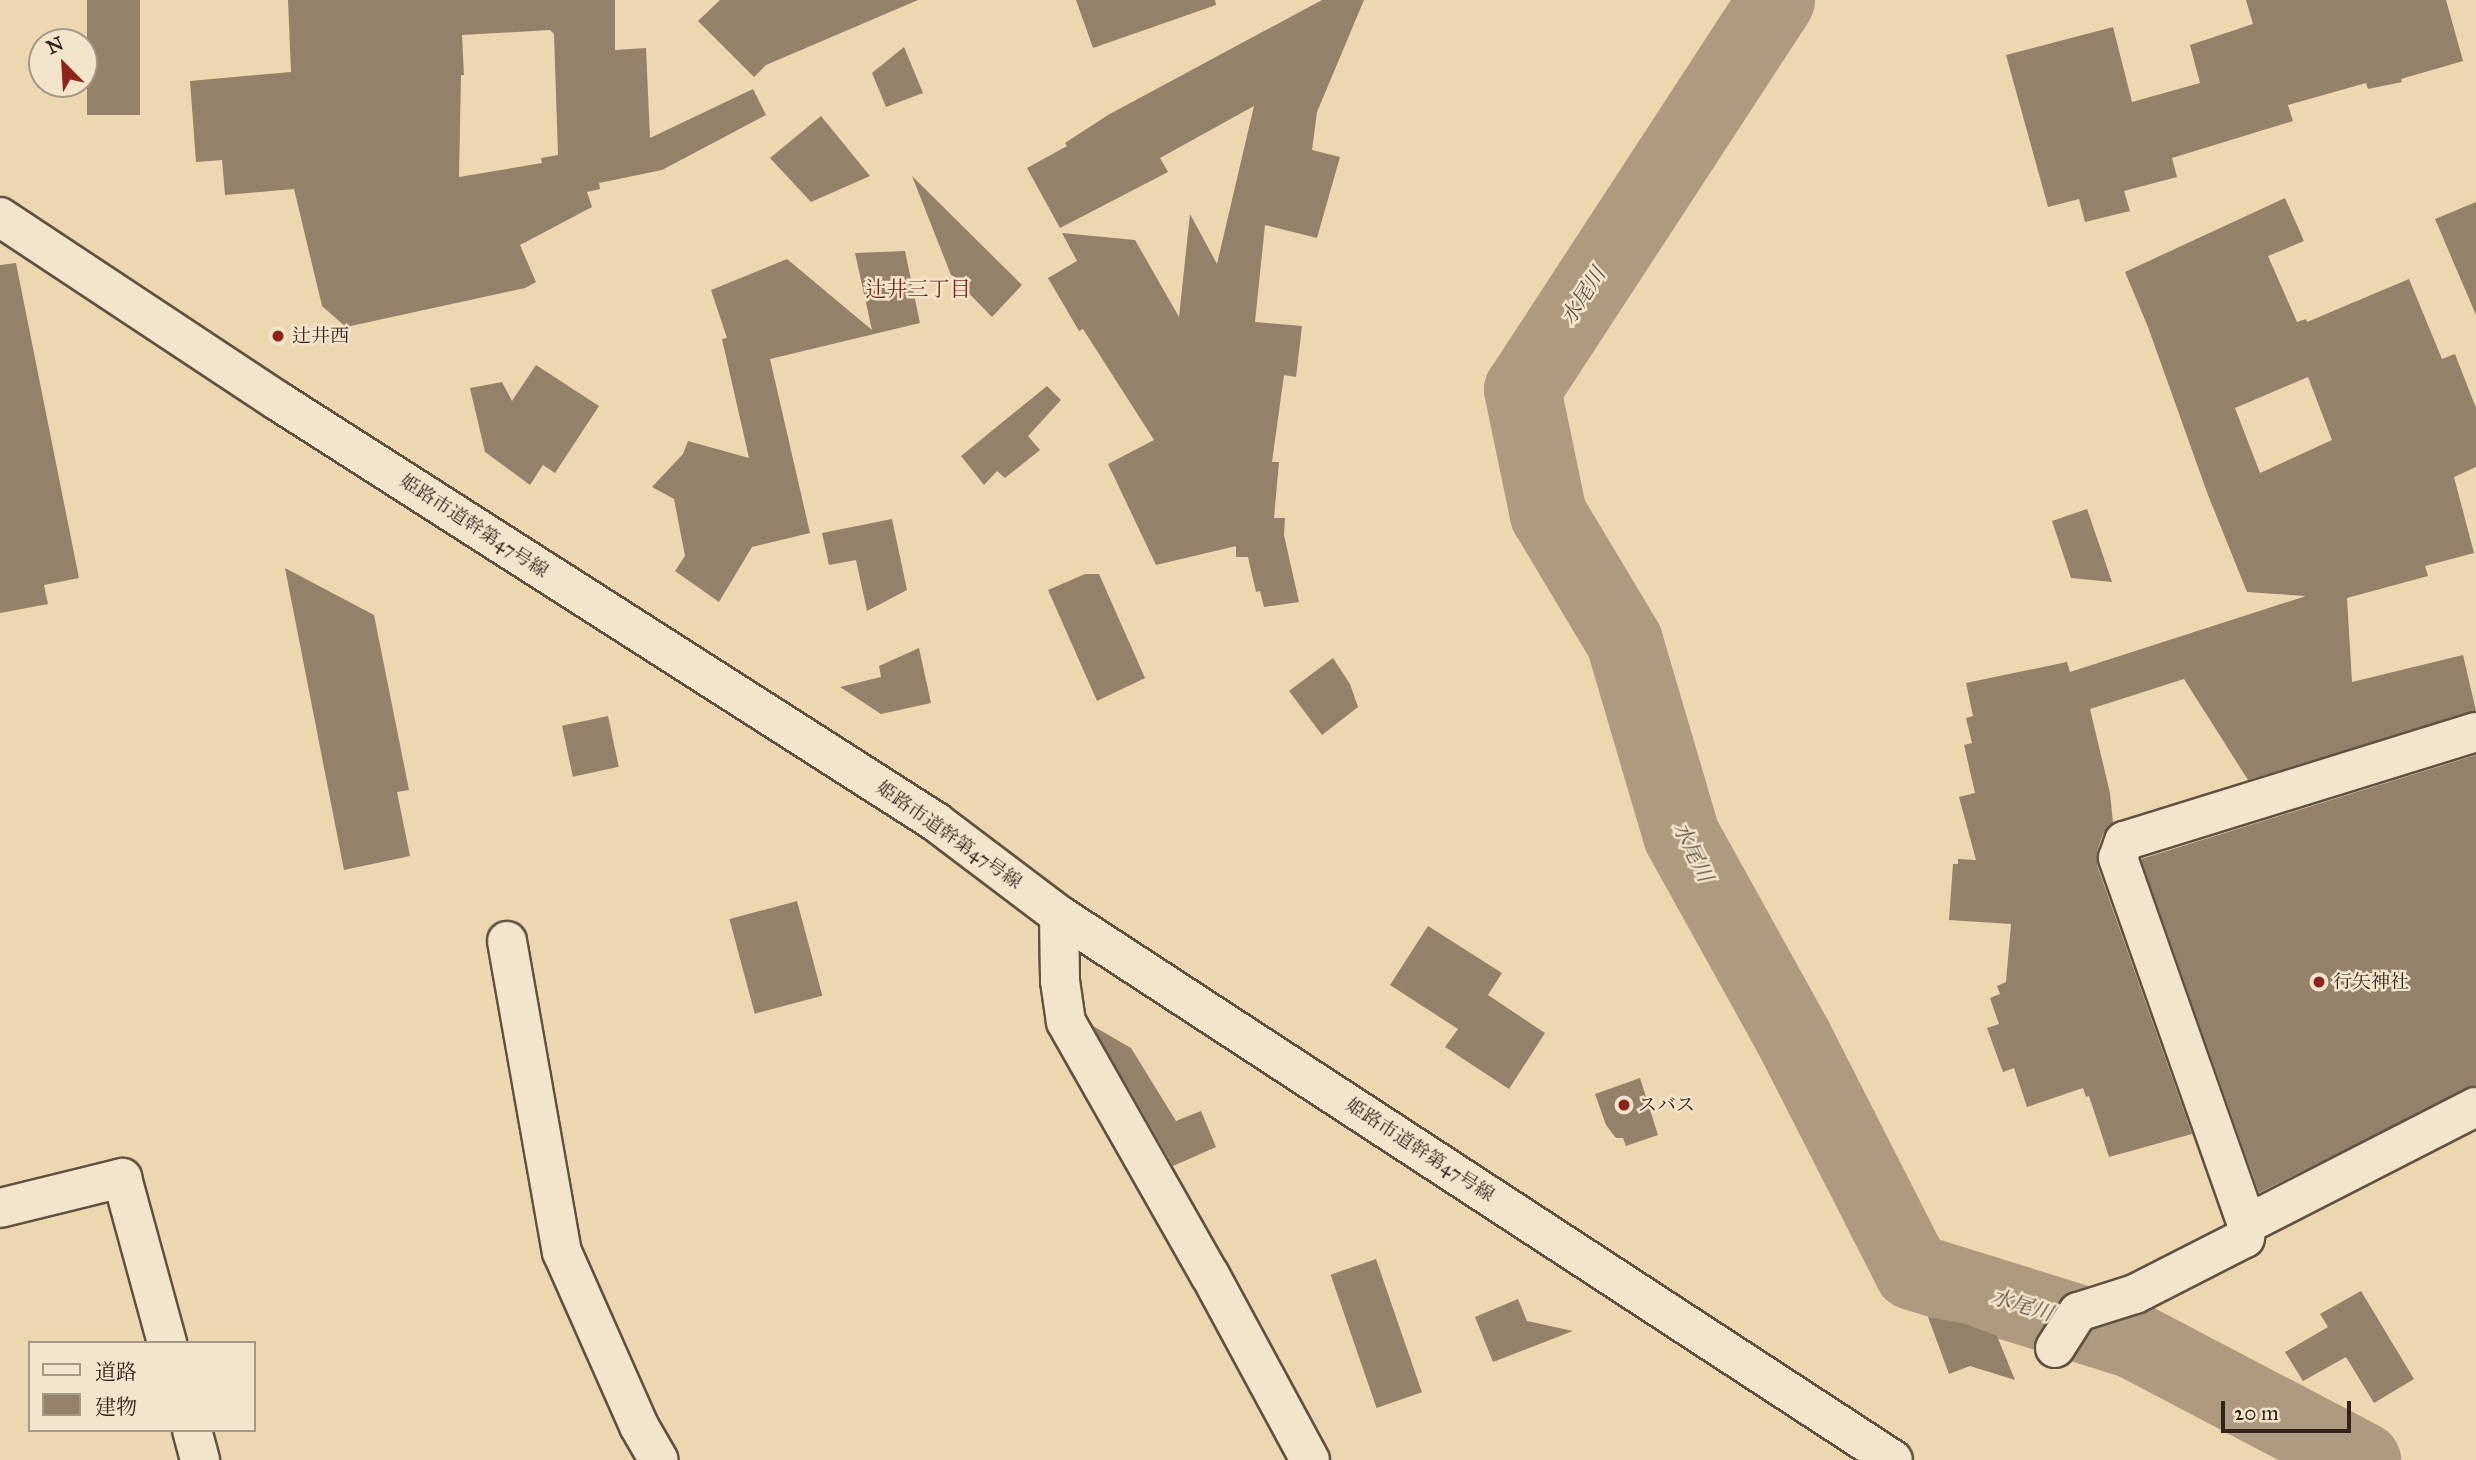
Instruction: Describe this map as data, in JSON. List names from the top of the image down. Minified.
{"streets":{"street":["姫路市道幹第47号線"]},"districts":["辻井三丁目"],"water":["水尾川"],"places":["辻井西","行矢神社","スバス"],"legend":["道路","建物"],"scale_bar":"20 m","north":"top left"}
